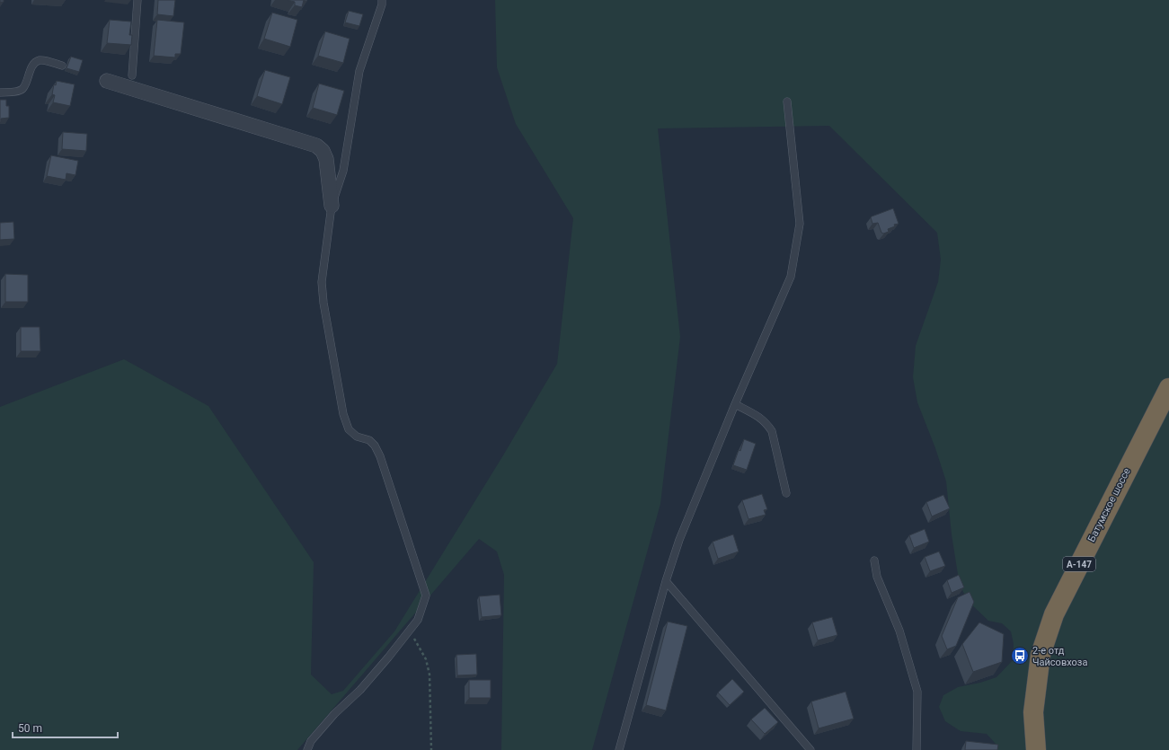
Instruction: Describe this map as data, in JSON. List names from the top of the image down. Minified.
{"streets":{"highway":["Батумское шоссе","А-147"]},"places":{"bus stop":["2-е отд Чайсовхоза"]},"scale_bar":"50 m"}
